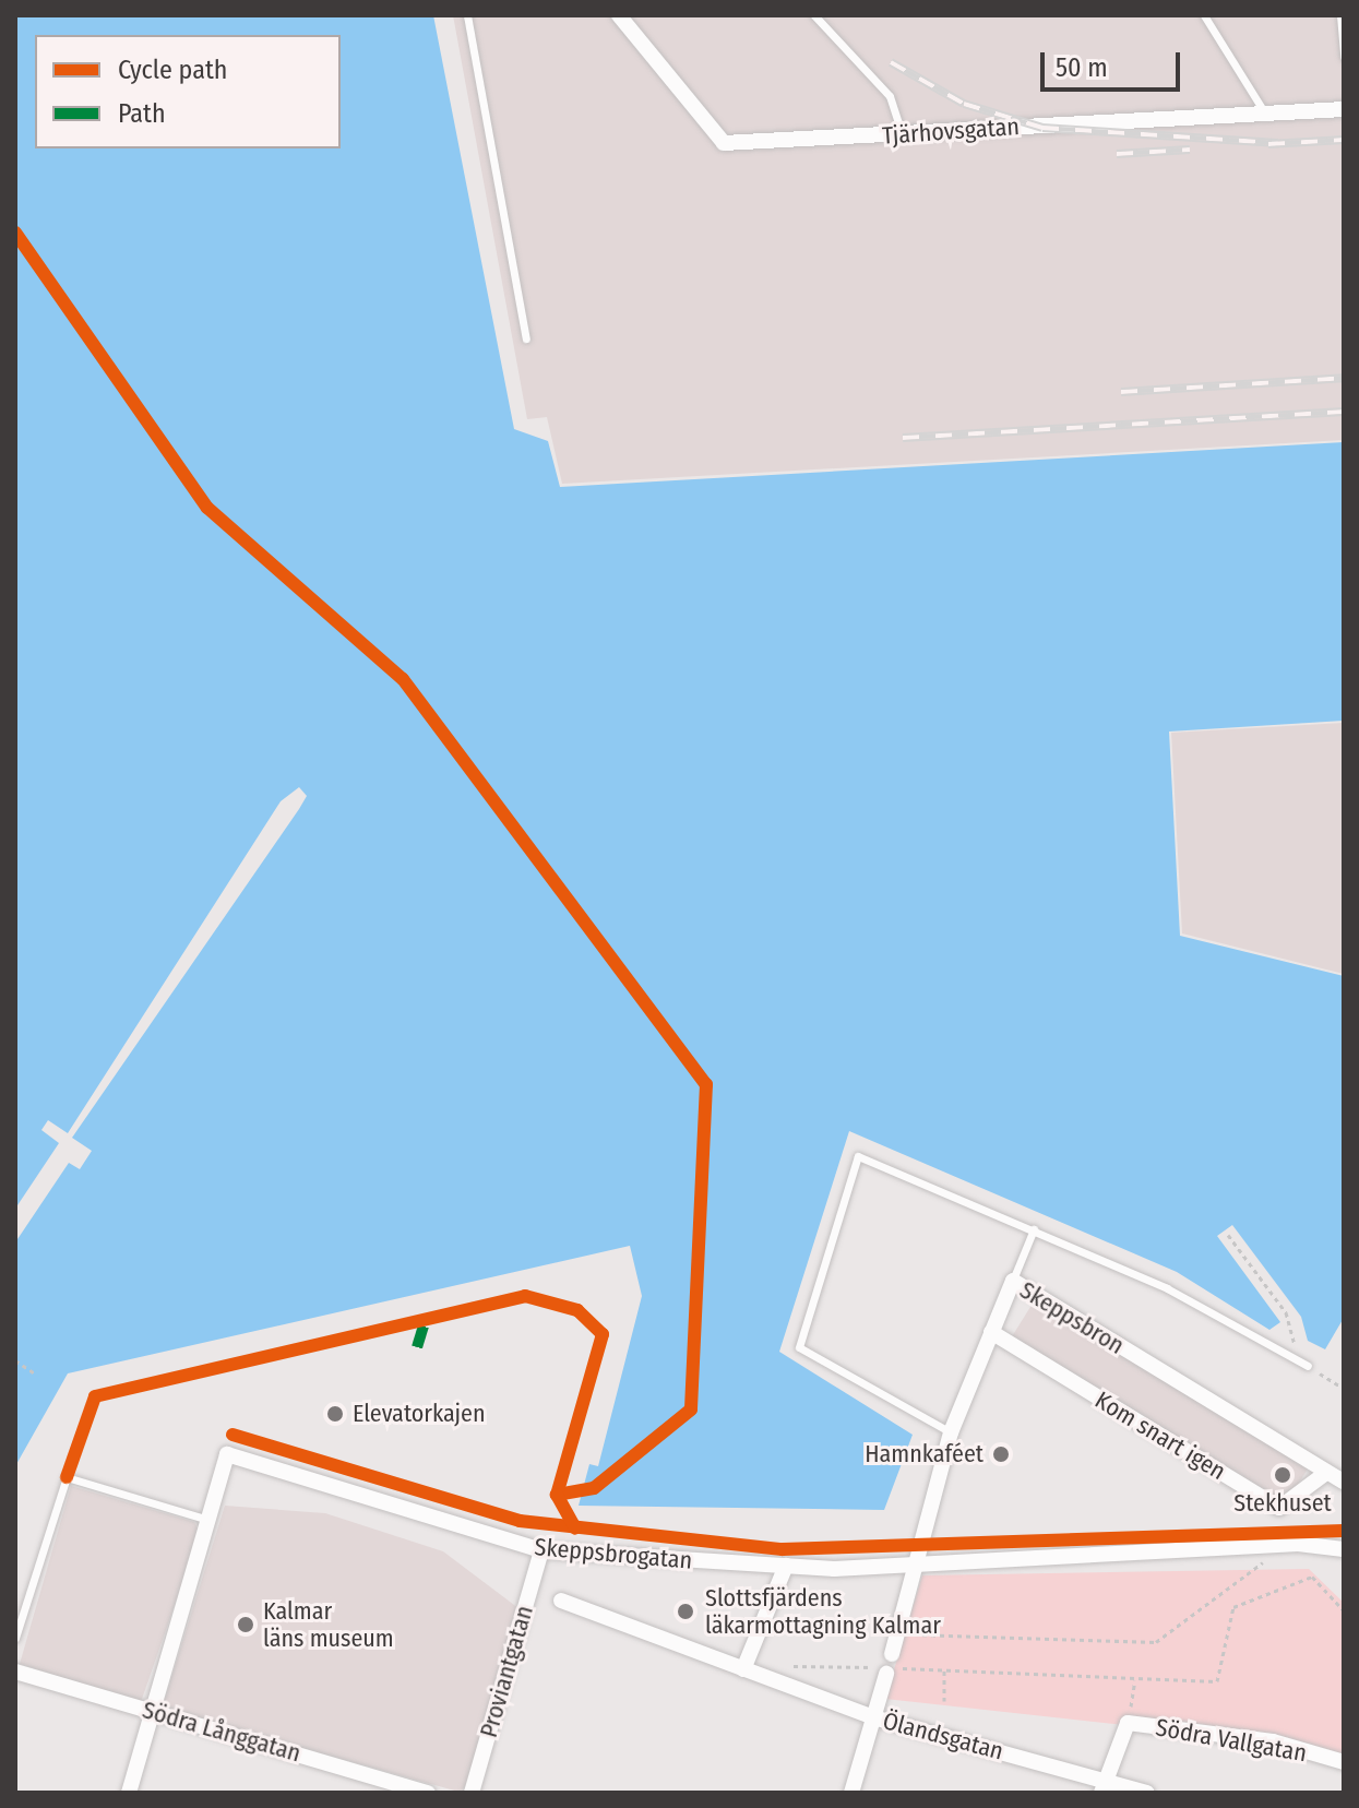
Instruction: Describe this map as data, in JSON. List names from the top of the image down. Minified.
{"streets":{"street":["Tjärhovsgatan","Skeppsbron","Kom snart igen","Skeppsbrogatan","Proviantgatan","Södra Långgatan","Ölandsgatan","Södra Vallgatan"]},"crossings":[["Skeppsbron","Kom snart igen"],["Skeppsbron","Skeppsbrogatan"],["Skeppsbron","Ölandsgatan"],["Skeppsbrogatan","Proviantgatan"]],"places":["Elevatorkajen","Hamnkaféet","Stekhuset","Slottsfjärdens läkarmottagning Kalmar","Kalmar läns museum"],"legend":["Cycle path","Path"],"scale_bar":"50 m"}
